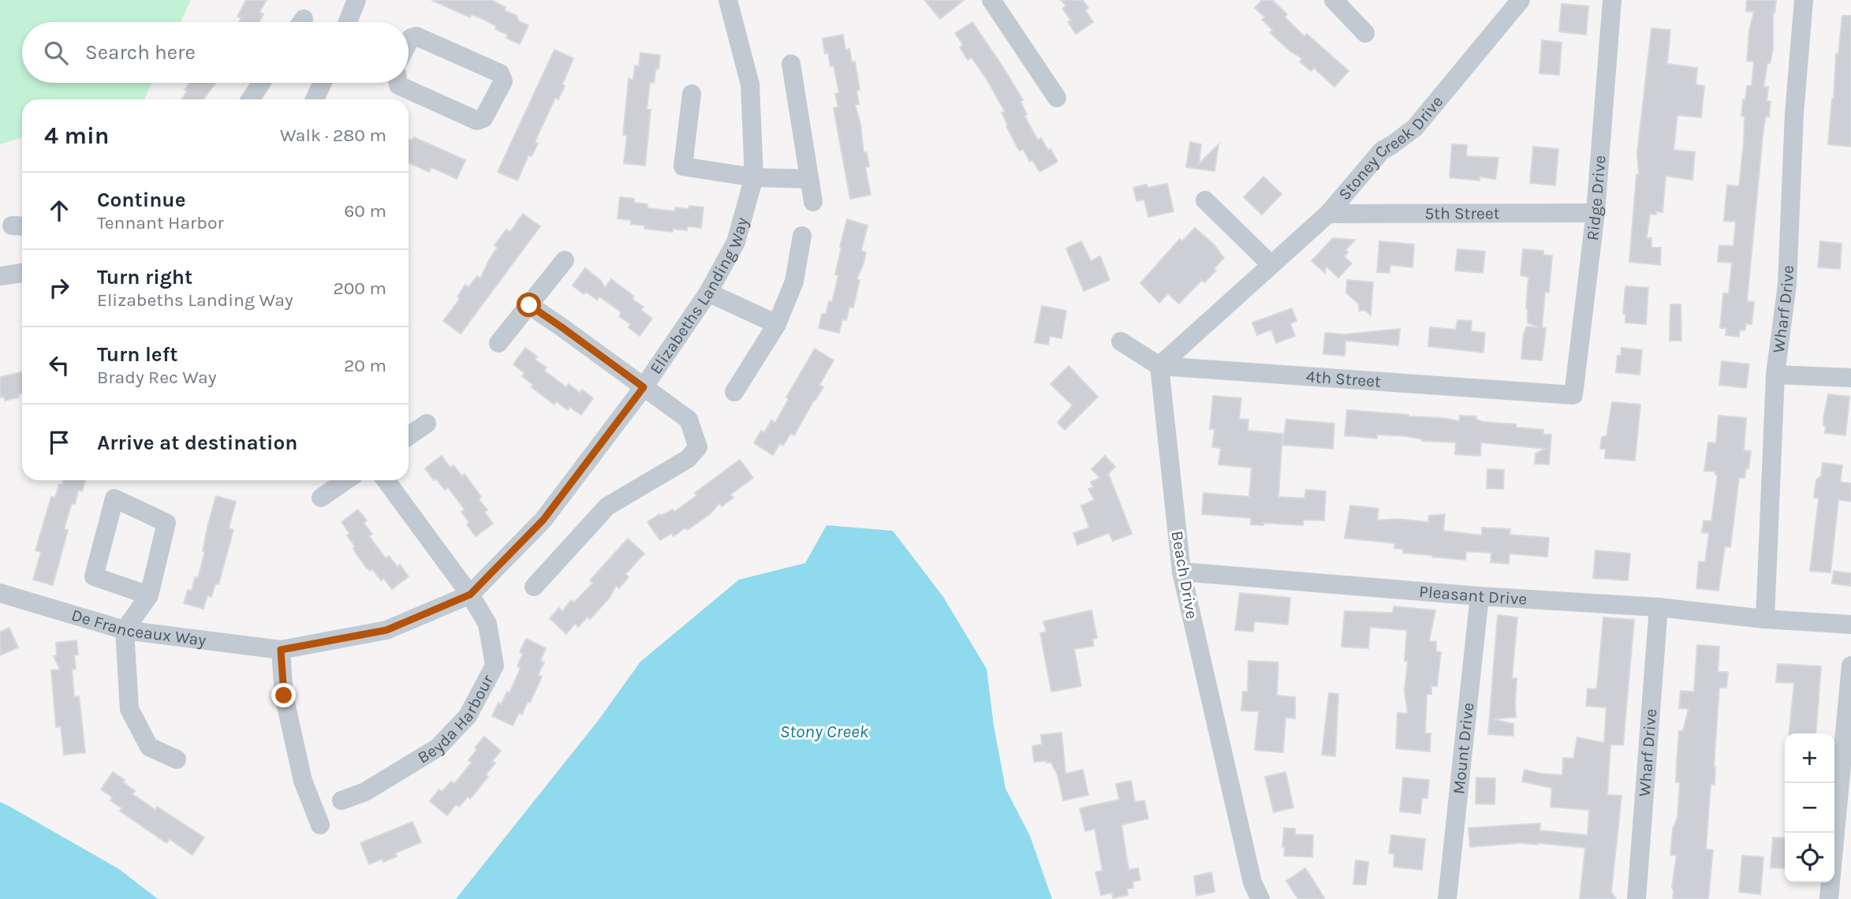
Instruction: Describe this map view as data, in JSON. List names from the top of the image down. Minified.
{"streets":{"street":["Stoney Creek Drive","Ridge Drive","5th Street","Elizabeths Landing Way","Wharf Drive","4th Street","Beach Drive","Pleasant Drive","De Franceaux Way","Beyda Harbour","Mount Drive"]},"crossings":[["Stoney Creek Drive","5th Street"],["Stoney Creek Drive","4th Street"],["Stoney Creek Drive","Beach Drive"],["Ridge Drive","5th Street"],["Ridge Drive","4th Street"],["Elizabeths Landing Way","De Franceaux Way"],["Elizabeths Landing Way","Beyda Harbour"],["Wharf Drive","Pleasant Drive"],["4th Street","Beach Drive"],["Beach Drive","Pleasant Drive"],["Pleasant Drive","Mount Drive"]],"water":["Stony Creek"],"page":{"search":"Search here","heading":["4 min","Walk · 280 m"],"list":[["Continue","Tennant Harbor","60 m"],["Turn right","Elizabeths Landing Way","200 m"],["Turn left","Brady Rec Way","20 m"],"Arrive at destination"],"map_buttons":["+","−"]}}
